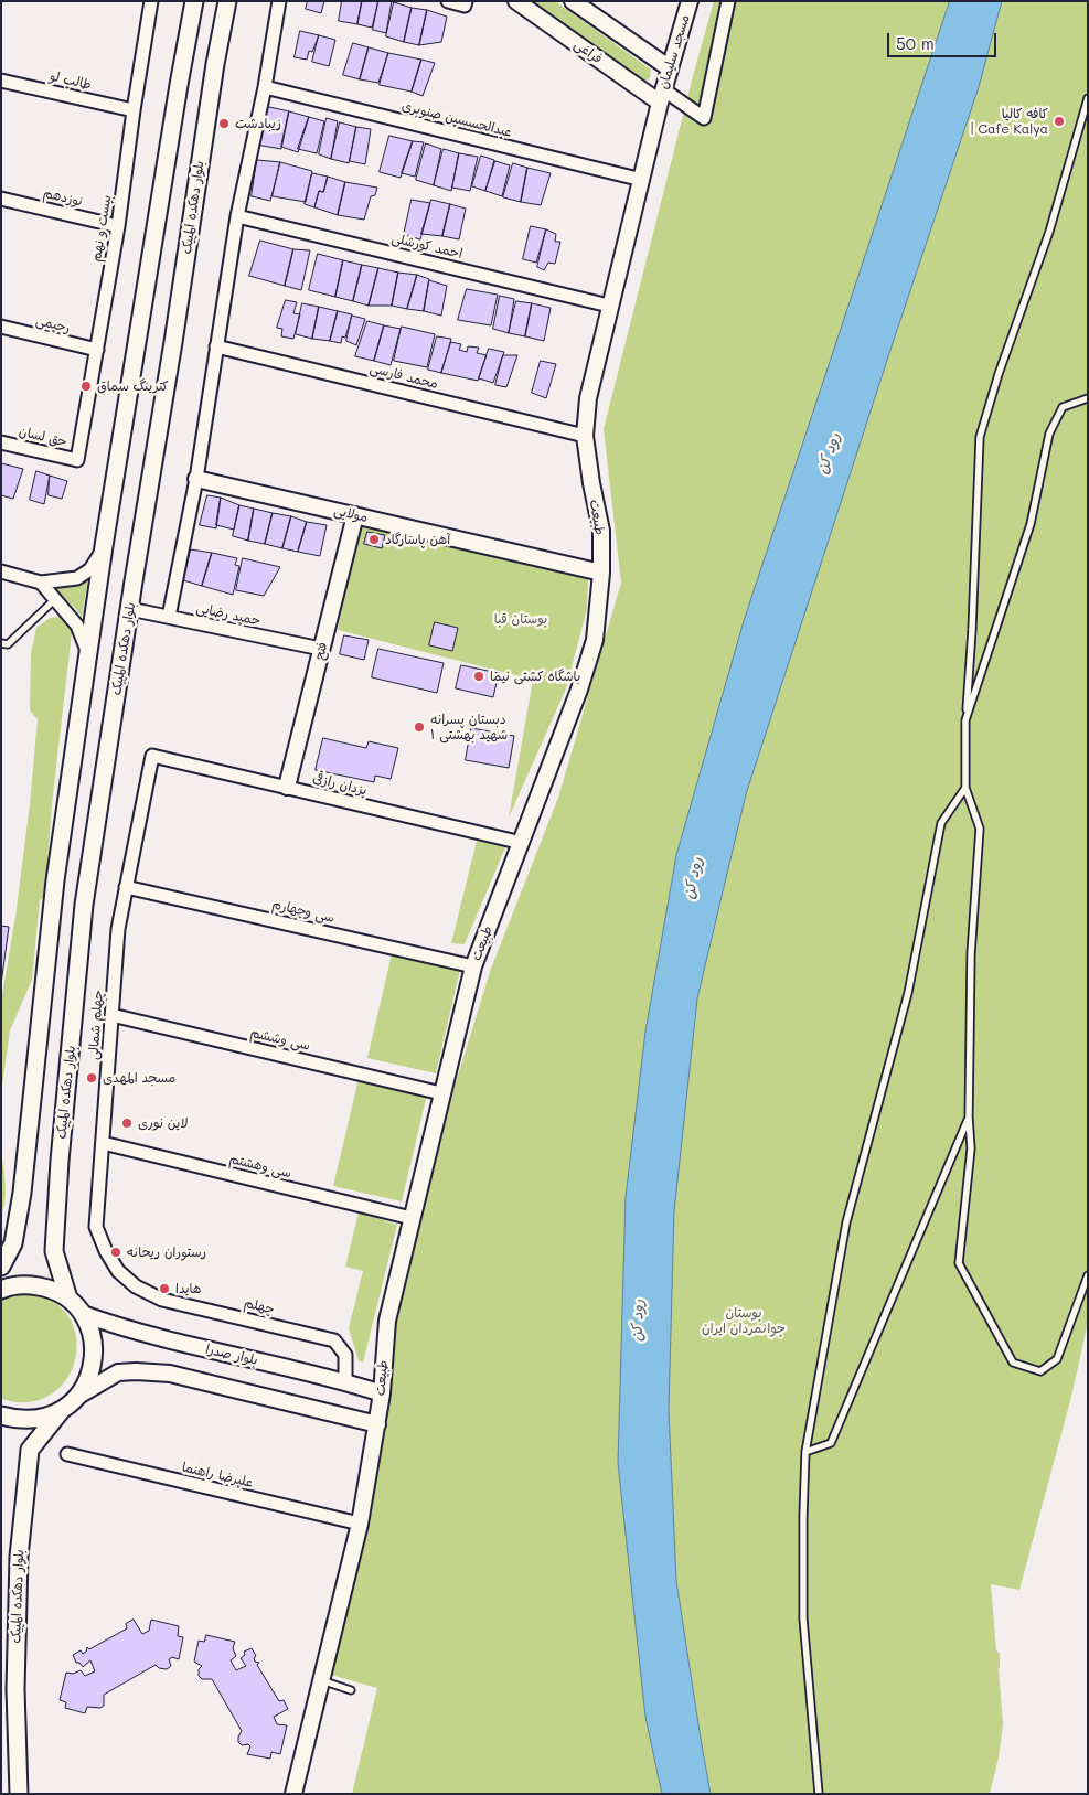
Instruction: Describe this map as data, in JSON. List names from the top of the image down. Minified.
{"streets":{"main road":["بلوار دهکده المپیک"],"street":["فراغی","مسجد سلیمان","طالب لو","عبدالحسسین صنوبری","نوزدهم","بیست و نهم","احمد کورشلی","رحیمی","محمد فارسی","حق لسان","مولایی","طبیعت","حمید رضایی","فتح","یزدان رازقی","سی وچهارم","چهلم شمالی","سی وششم","سی وهشتم","چهلم","بلوار صدرا","علیرضا راهنما"]},"crossings":[["فراغی","مسجد سلیمان"],["فراغی","طبیعت"],["مسجد سلیمان","طبیعت"],["طالب لو","بیست و نهم"],["عبدالحسسین صنوبری","طبیعت"],["نوزدهم","بیست و نهم"],["بلوار دهکده المپیک","حمید رضایی"],["بیست و نهم","رحیمی"],["بیست و نهم","حق لسان"],["احمد کورشلی","طبیعت"],["محمد فارسی","طبیعت"],["مولایی","طبیعت"],["مولایی","فتح"],["طبیعت","یزدان رازقی"],["طبیعت","سی وچهارم"],["طبیعت","سی وششم"],["طبیعت","سی وهشتم"],["طبیعت","بلوار صدرا"],["طبیعت","علیرضا راهنما"],["حمید رضایی","فتح"],["فتح","یزدان رازقی"],["یزدان رازقی","چهلم شمالی"],["سی وچهارم","چهلم شمالی"],["چهلم شمالی","سی وششم"],["چهلم شمالی","سی وهشتم"],["چهلم شمالی","چهلم"],["چهلم","بلوار صدرا"]],"water":["رود کن"],"parks":["بوستان قبا","بوستان جوانمردان ایران"],"places":["کافه کالیا | Cafe Kalya","زیبادشت","کترینگ سماق","آهن پاسارگاد","باشگاه کشتی نیما","دبستان پسرانه شهید بهشتی ۱","مسجد المهدی","لاین نوری","رستوران ریحانه","هایدا"],"scale_bar":"50 m"}
